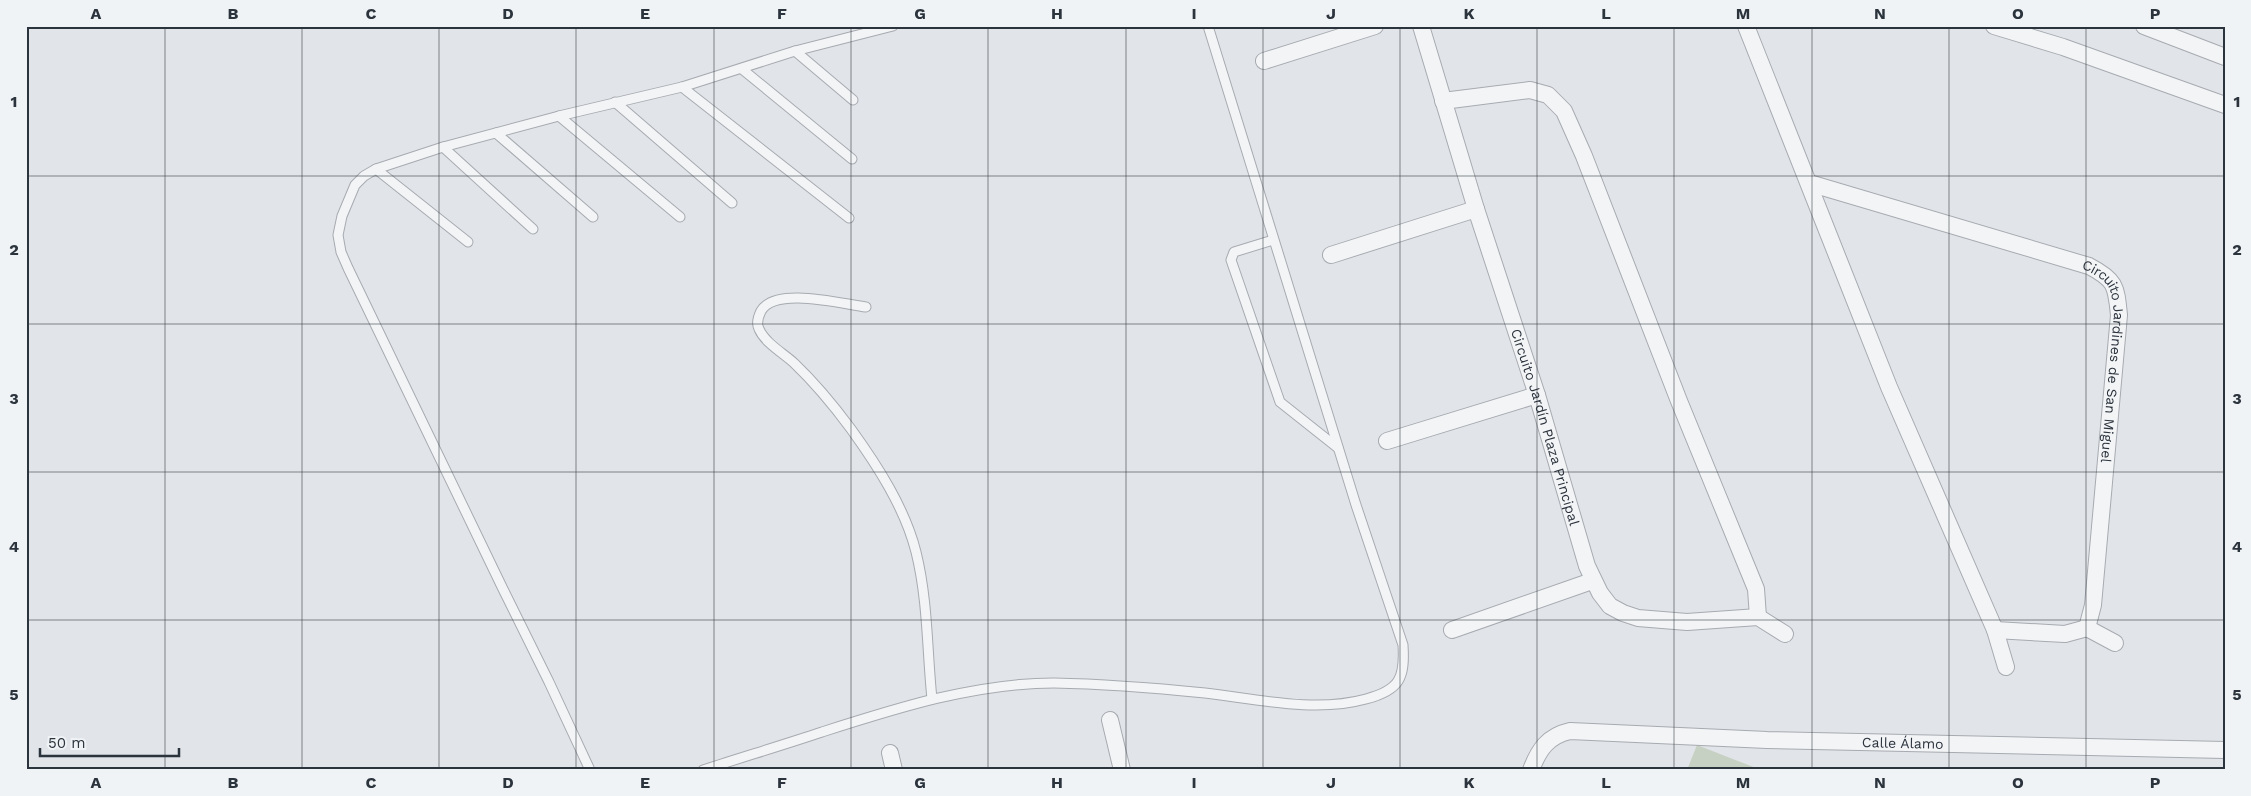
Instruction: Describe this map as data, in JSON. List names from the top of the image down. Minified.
{"streets":{"street":["Circuito Jardines de San Miguel","Circuito Jardín Plaza Principal","Calle Álamo"]},"scale_bar":"50 m","grid":{"columns":["A","B","C","D","E","F","G","H","I","J","K","L","M","N","O","P"],"rows":["1","2","3","4","5"]}}
